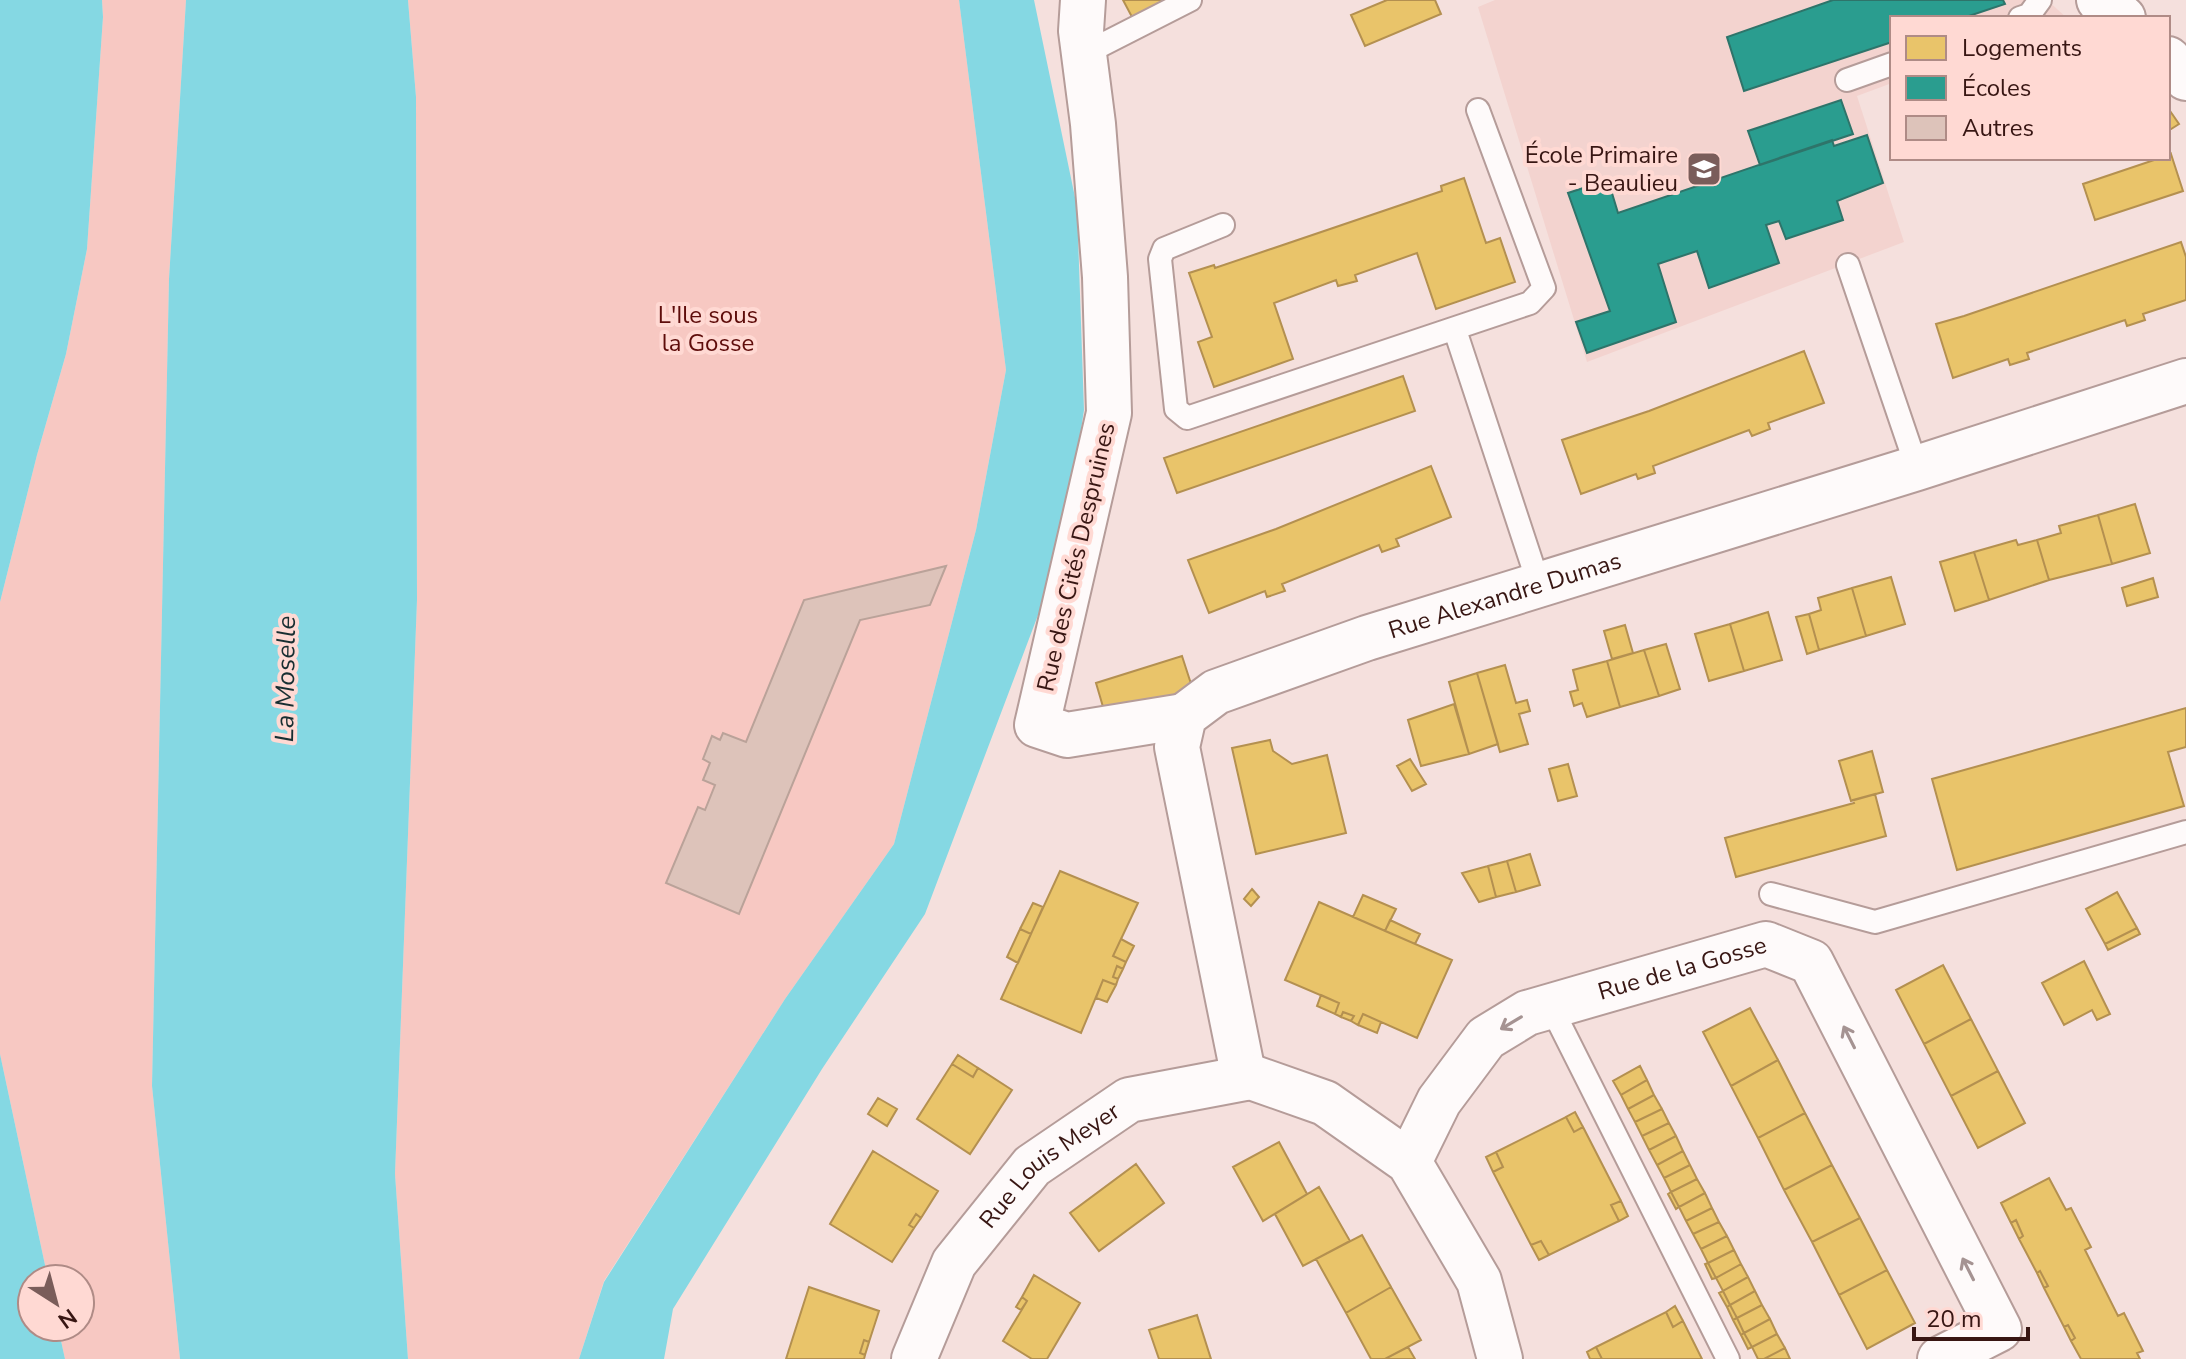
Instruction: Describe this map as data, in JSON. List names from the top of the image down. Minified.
{"streets":{"street":["Rue des Cités Despruines","Rue Alexandre Dumas","Rue de la Gosse","Rue Louis Meyer"]},"crossings":[["Rue des Cités Despruines","Rue Alexandre Dumas"],["Rue de la Gosse","Rue Louis Meyer"]],"water":["La Moselle"],"parks":["L'Ile sous la Gosse"],"places":{"school or university":["École Primaire - Beaulieu"]},"legend":["Logements","Écoles","Autres"],"scale_bar":"20 m","north":"bottom right"}
